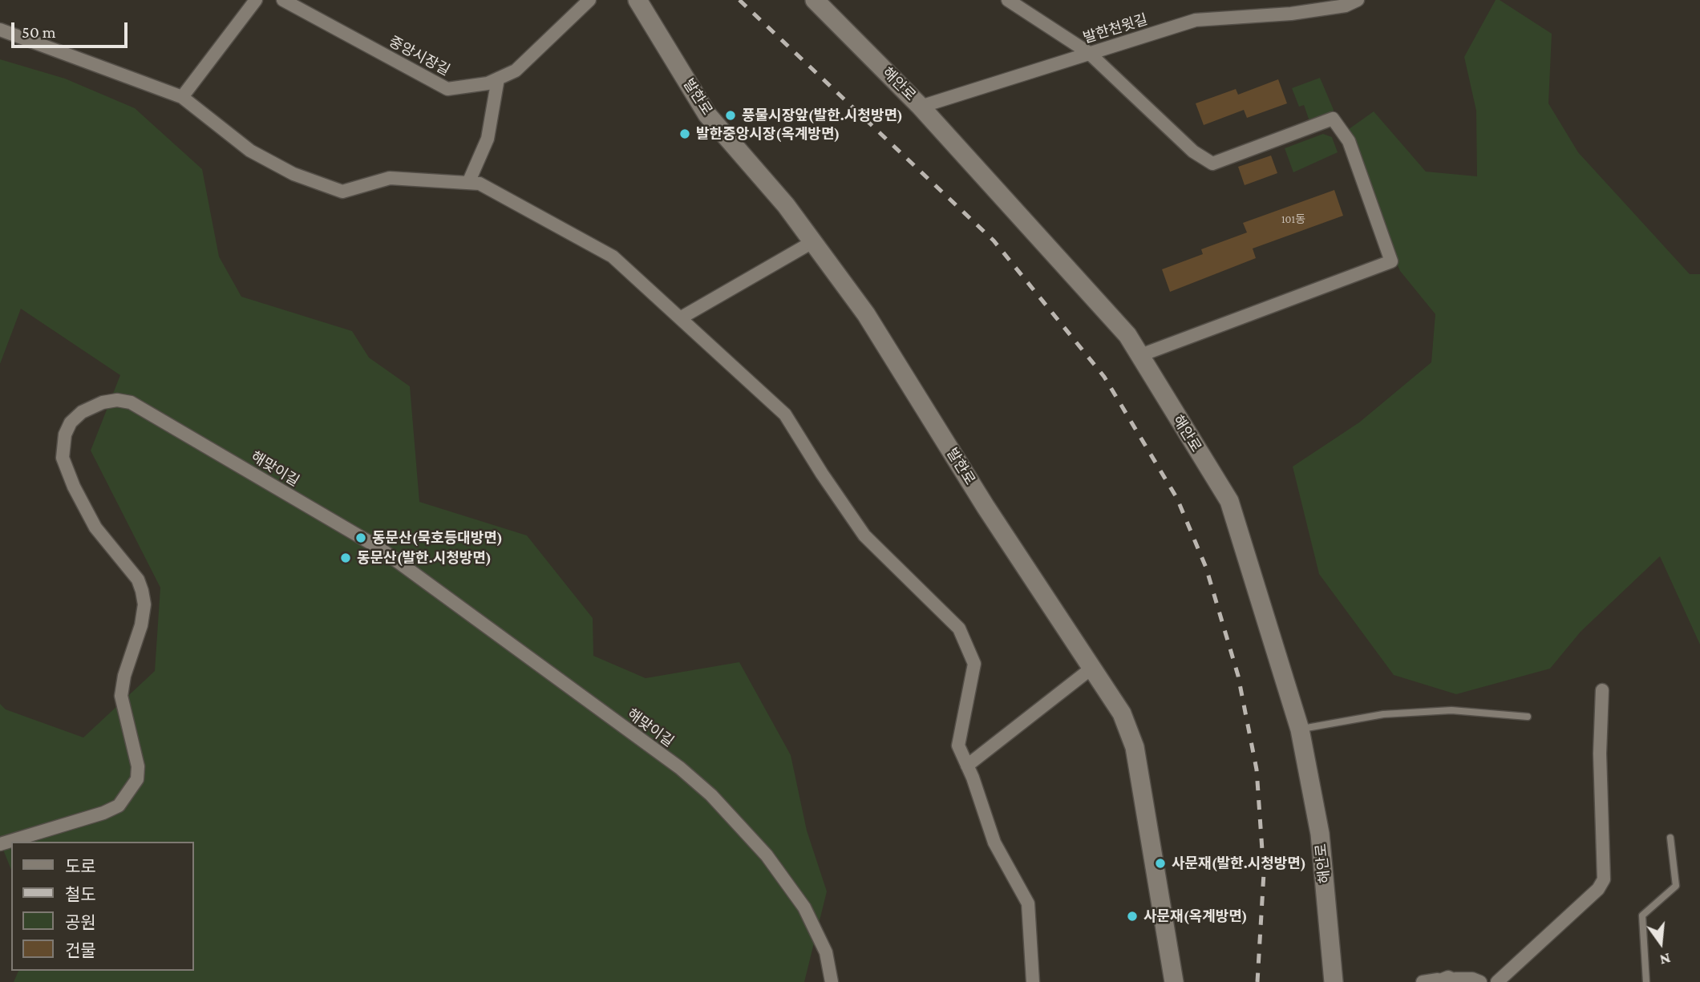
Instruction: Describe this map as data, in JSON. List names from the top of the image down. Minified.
{"streets":{"street":["발한천윗길","중앙시장길","해안로","발한로","해맞이길"]},"crossings":[["발한천윗길","해안로"]],"places":["풍물시장앞(발한.시청방면)","발한중앙시장(옥계방면)","동문산(묵호등대방면)","동문산(발한.시청방면)","사문재(발한.시청방면)","사문재(옥계방면)"],"house_numbers":["101동"],"legend":["도로","철도","공원","건물"],"scale_bar":"50 m","north":"bottom"}
